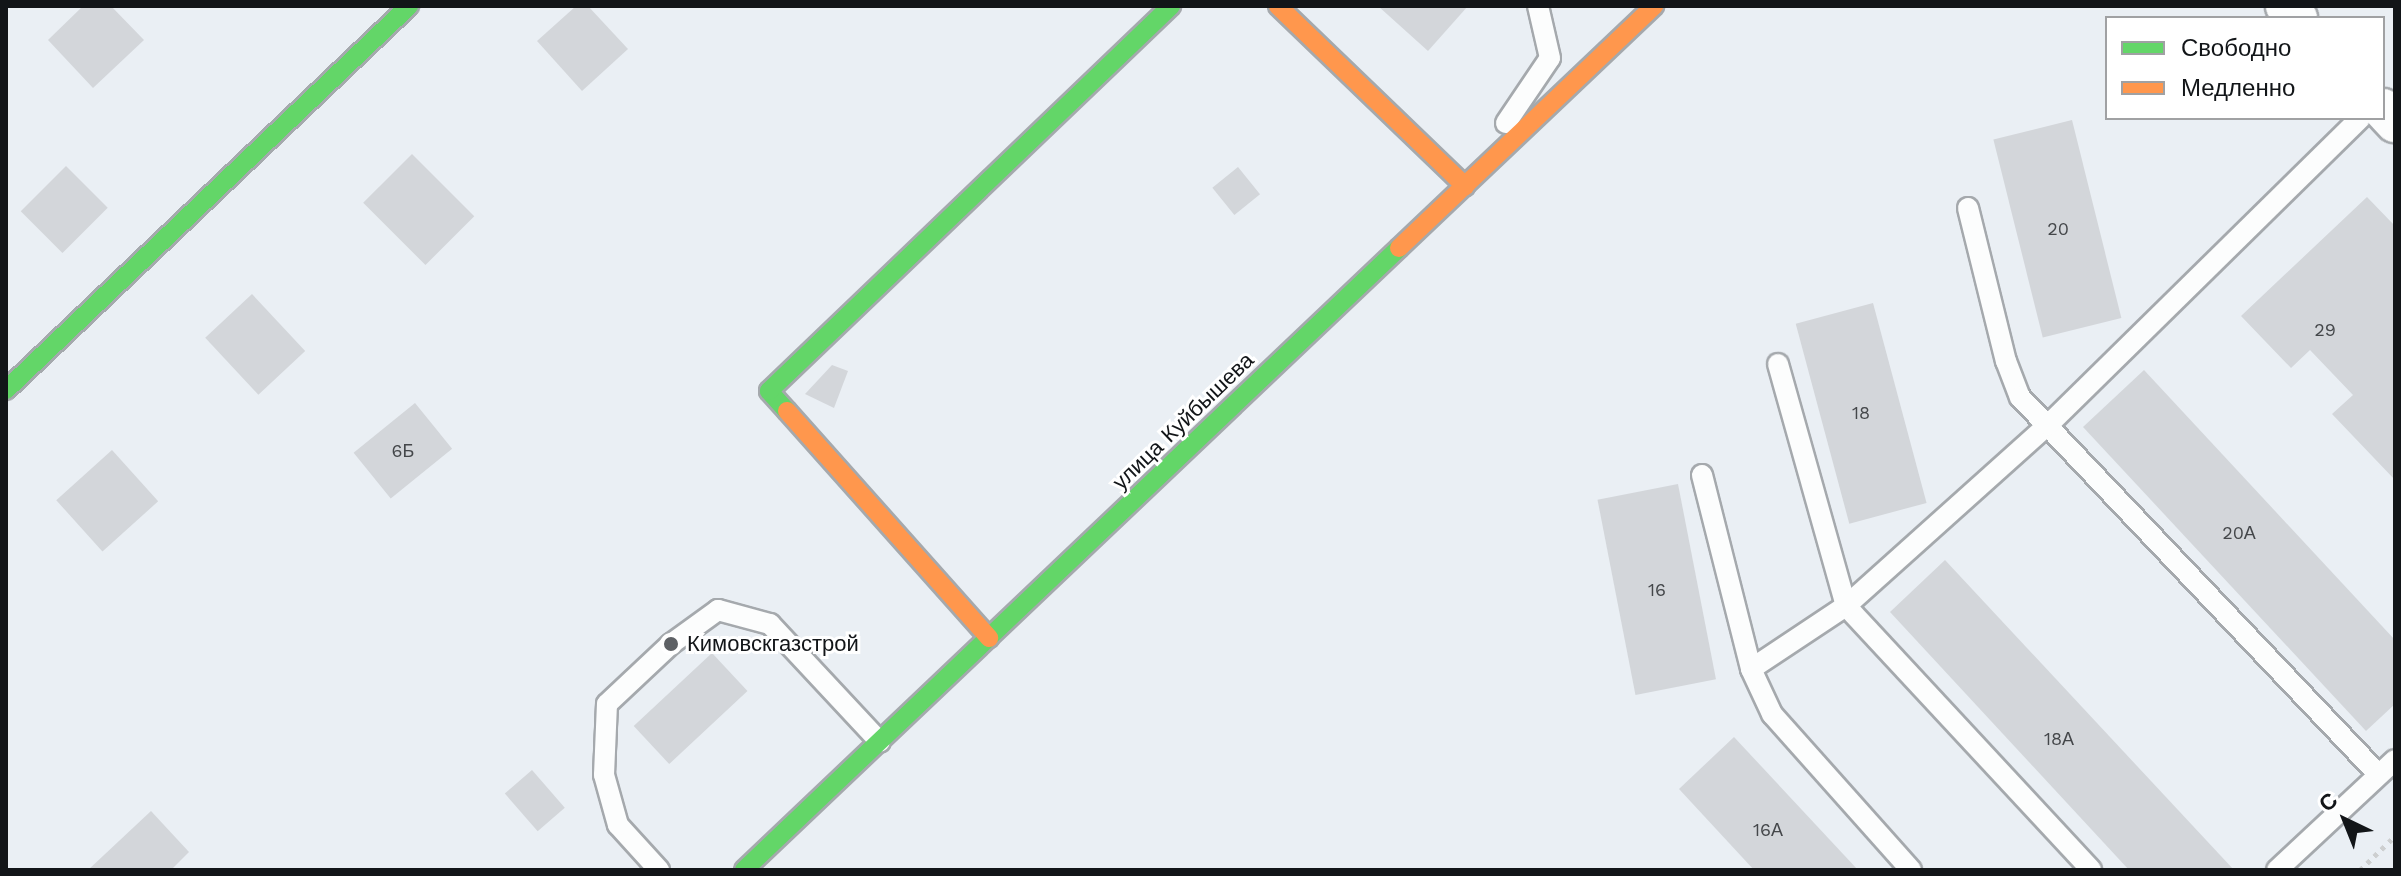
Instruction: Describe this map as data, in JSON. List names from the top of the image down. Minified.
{"streets":{"street":["улица Куйбышева"]},"places":["Кимовскгазстрой"],"house_numbers":["20","29","18","6Б","20А","16","18А","16А"],"legend":["Свободно","Медленно"],"north":"top left"}
